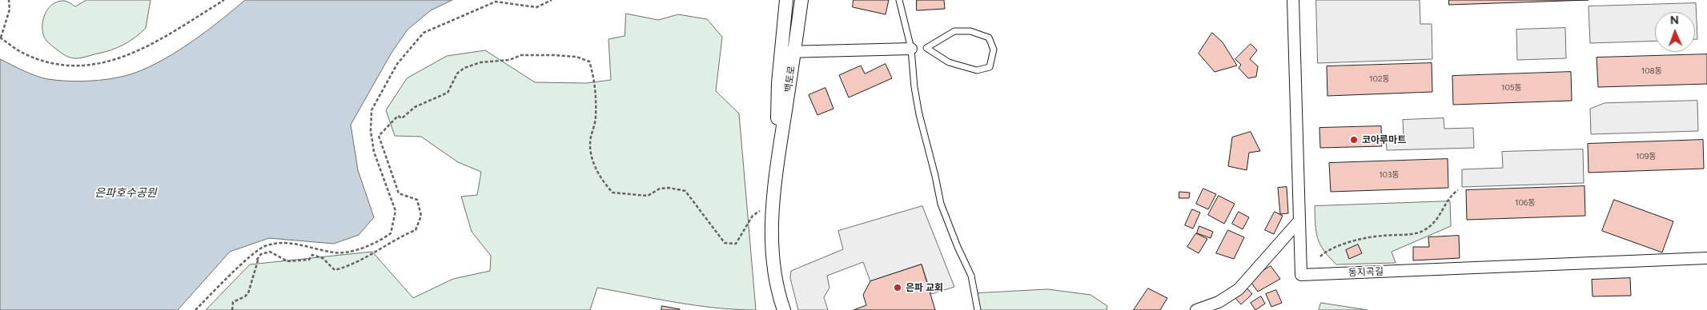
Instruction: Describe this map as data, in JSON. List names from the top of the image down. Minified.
{"streets":{"street":["백토로","동지곡길"]},"water":["은파호수공원"],"places":["코아루마트","은파 교회"],"house_numbers":["108동","102동","105동","109동","103동","106동"],"north":"top"}
